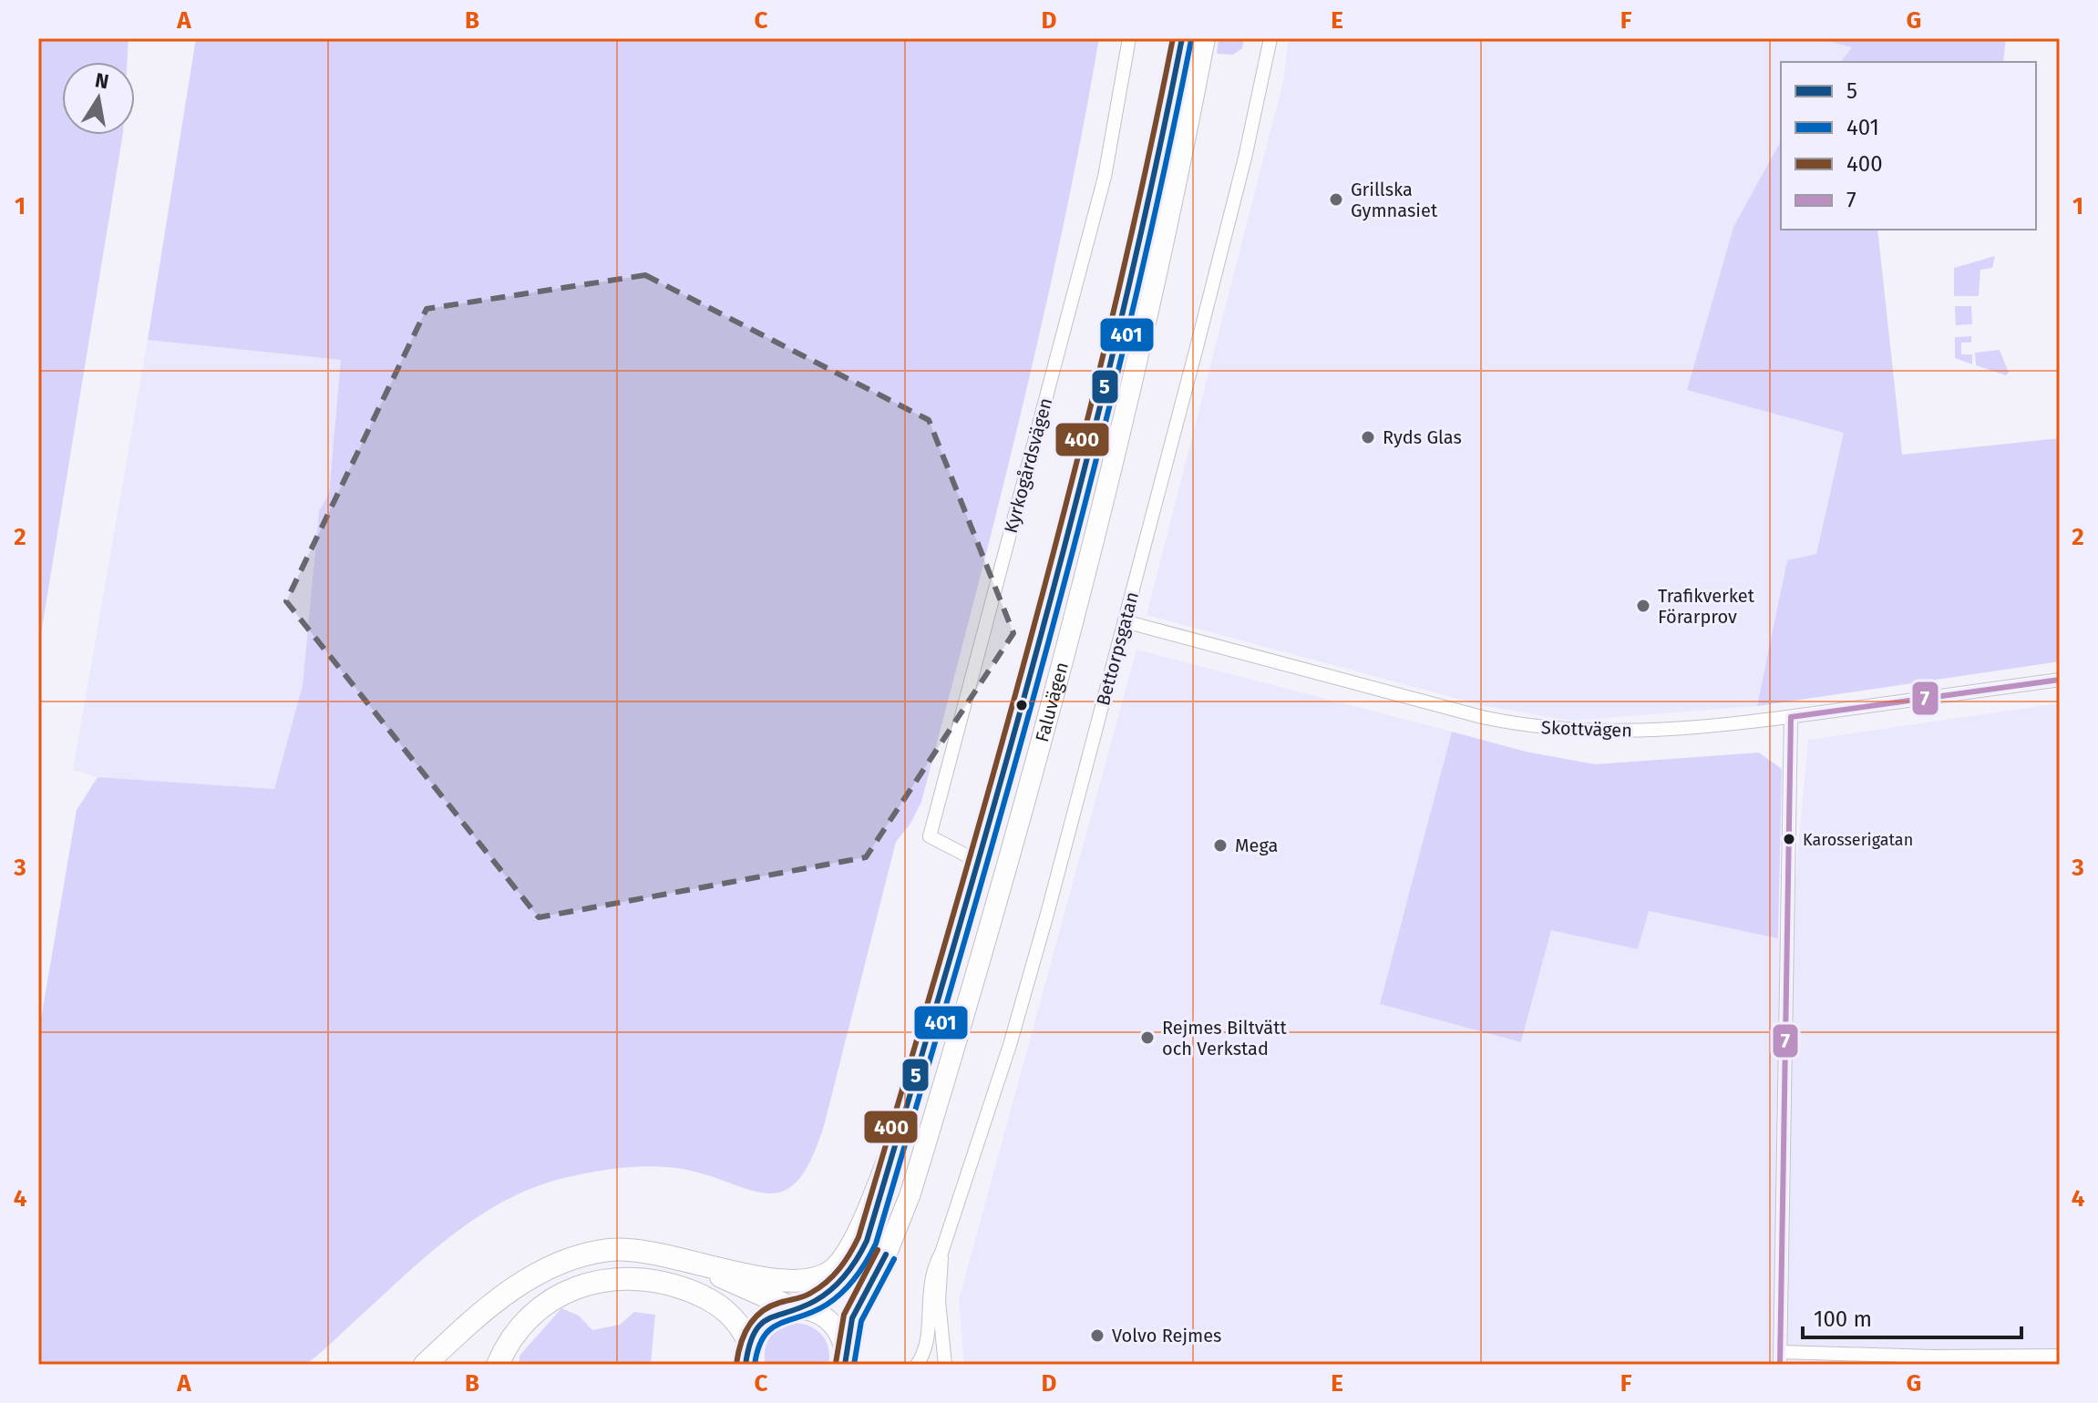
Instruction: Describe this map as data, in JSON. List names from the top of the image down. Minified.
{"streets":{"highway":["Faluvägen"],"street":["Kyrkogårdsvägen","Bettorpsgatan","Skottvägen"]},"crossings":[["Kyrkogårdsvägen","Faluvägen"],["Bettorpsgatan","Skottvägen"]],"places":["Grillska Gymnasiet","Ryds Glas","Trafikverket Förarprov","Karosserigatan","Mega","Rejmes Biltvätt och Verkstad","Volvo Rejmes"],"lines":["transit line 5","transit line 400","transit line 401","transit line 7"],"legend":["5","401","400","7"],"scale_bar":"100 m","north":"top","grid":{"columns":["A","B","C","D","E","F","G"],"rows":["1","2","3","4"]}}
